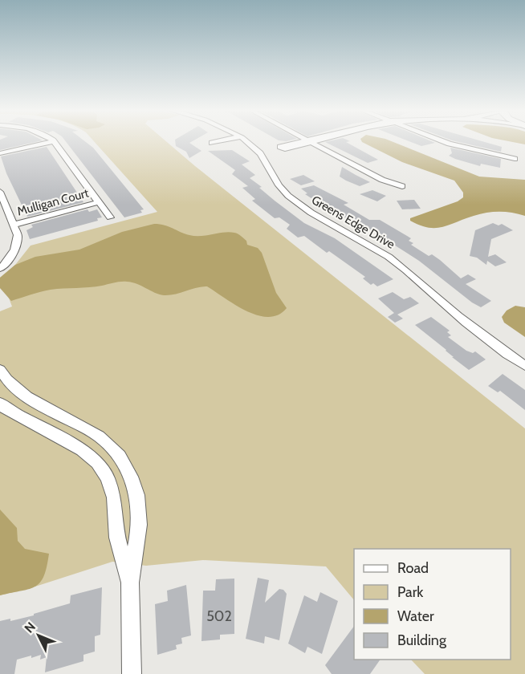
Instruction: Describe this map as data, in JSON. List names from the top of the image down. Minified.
{"streets":{"street":["Mulligan Court","Greens Edge Drive"]},"house_numbers":["502"],"legend":["Road","Park","Water","Building"],"north":"top left"}
